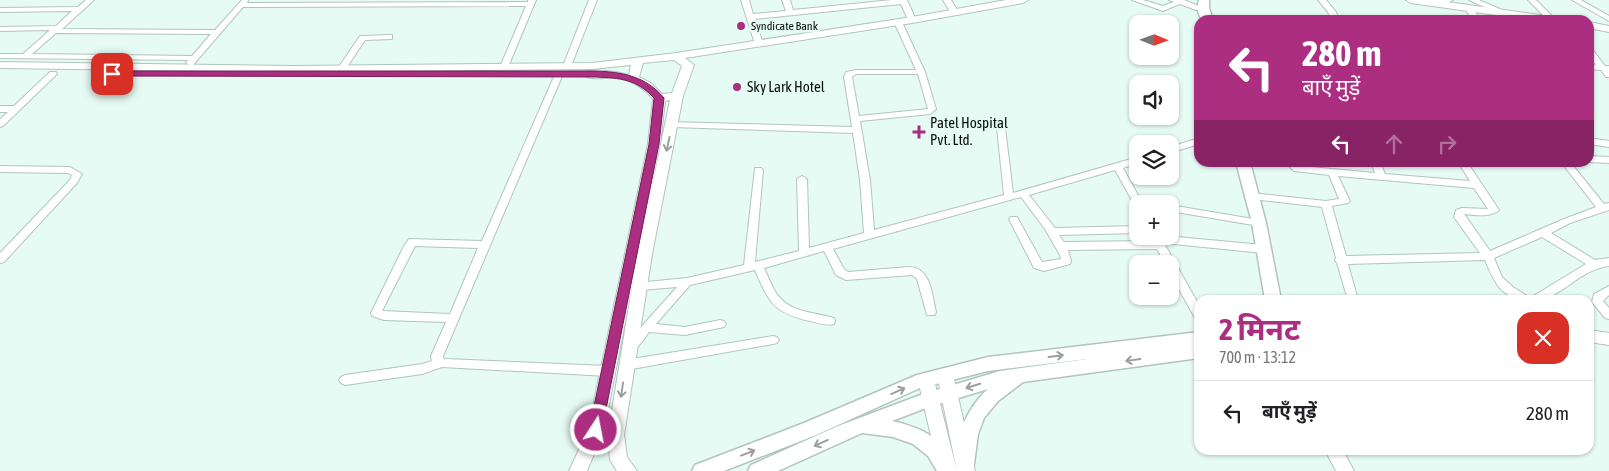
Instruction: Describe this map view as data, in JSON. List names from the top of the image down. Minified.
{"places":{"other":["Syndicate Bank","Sky Lark Hotel"],"health":["Patel Hospital Pvt. Ltd."]},"north":"right","page":{"map_buttons":["+","−"],"turn":["280 m","बाएँ मुड़ें"],"heading":["2 मिनट","700 m · 13:12"],"list":[{"name":"बाएँ मुड़ें","value":"280 m"}]}}
